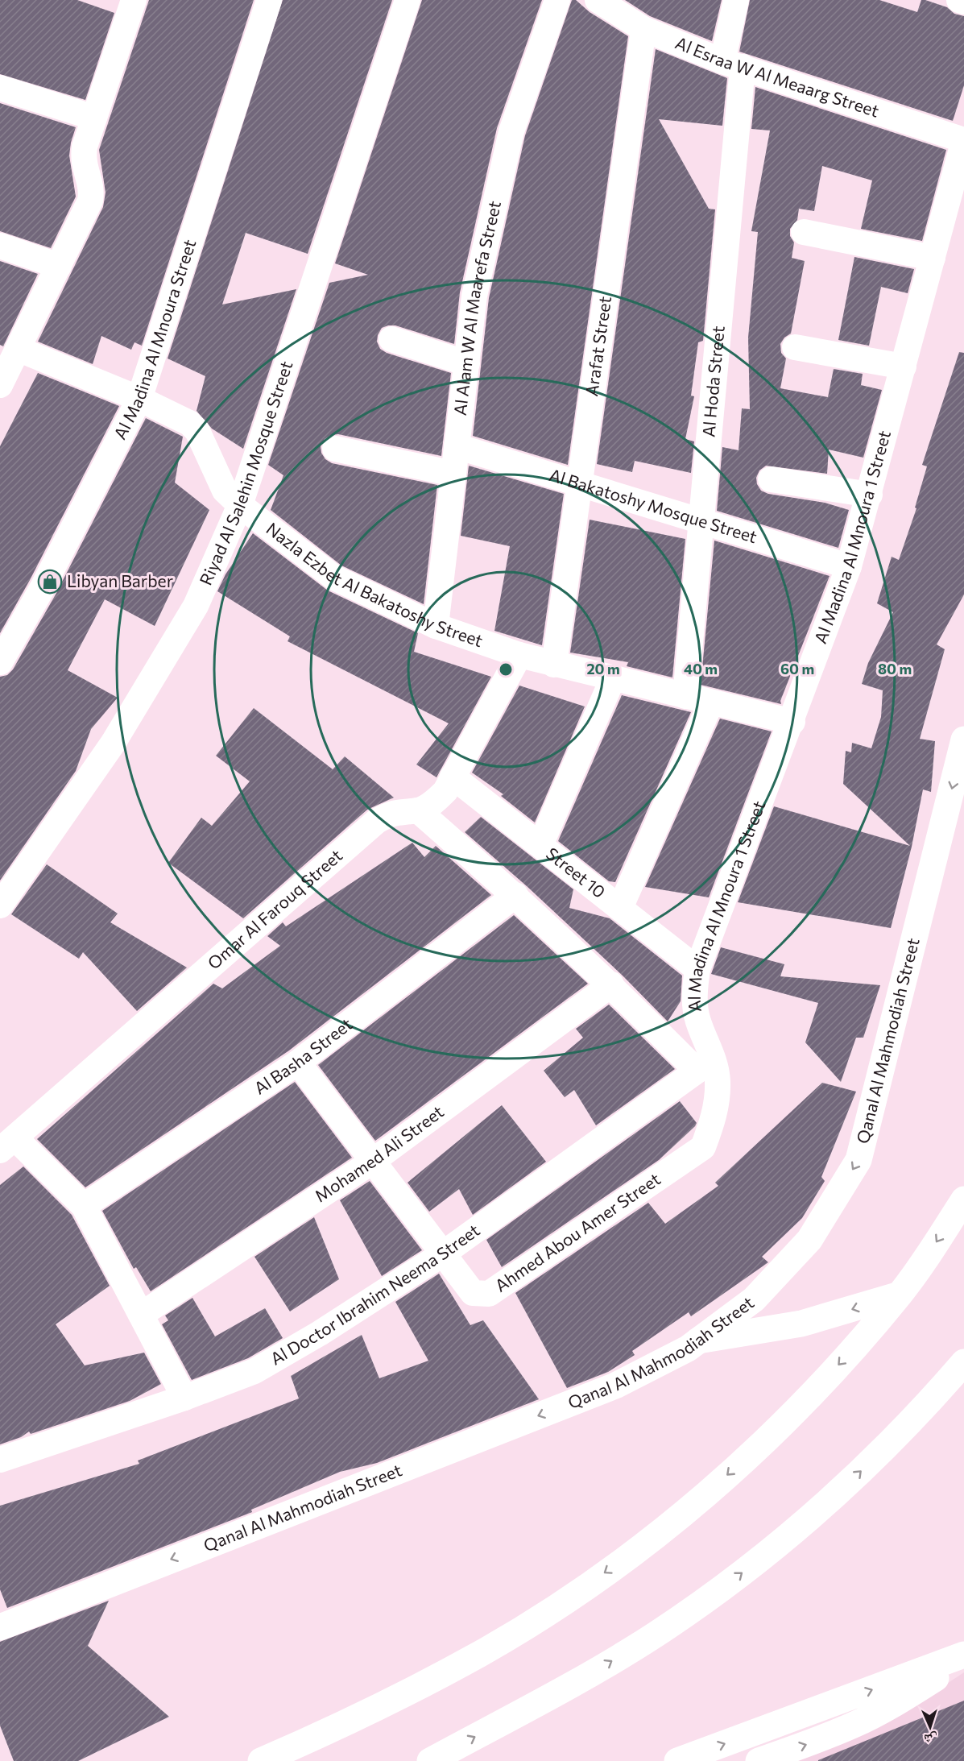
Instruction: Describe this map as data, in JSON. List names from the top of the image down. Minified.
{"streets":{"main road":["Qanal Al Mahmodiah Street"],"street":["Al Esraa W Al Meaarg Street","Al Alam W Al Maarefa Street","Al Madina Al Mnoura Street","Arafat Street","Al Hoda Street","Riyad Al Salehin Mosque Street","Al Bakatoshy Mosque Street","Al Madina Al Mnoura 1 Street","Nazla Ezbet Al Bakatoshy Street","Street 10","Omar Al Farouq Street","Al Basha Street","Mohamed Ali Street","Ahmed Abou Amer Street","Al Doctor Ibrahim Neema Street"]},"crossings":[["Al Esraa W Al Meaarg Street","Arafat Street"],["Al Esraa W Al Meaarg Street","Al Hoda Street"],["Al Esraa W Al Meaarg Street","Al Madina Al Mnoura 1 Street"],["Al Alam W Al Maarefa Street","Al Bakatoshy Mosque Street"],["Al Alam W Al Maarefa Street","Nazla Ezbet Al Bakatoshy Street"],["Al Madina Al Mnoura Street","Nazla Ezbet Al Bakatoshy Street"],["Arafat Street","Al Bakatoshy Mosque Street"],["Arafat Street","Nazla Ezbet Al Bakatoshy Street"],["Al Hoda Street","Al Bakatoshy Mosque Street"],["Al Hoda Street","Nazla Ezbet Al Bakatoshy Street"],["Riyad Al Salehin Mosque Street","Nazla Ezbet Al Bakatoshy Street"],["Al Bakatoshy Mosque Street","Al Madina Al Mnoura 1 Street"],["Al Madina Al Mnoura 1 Street","Nazla Ezbet Al Bakatoshy Street"],["Al Madina Al Mnoura 1 Street","Street 10"],["Al Madina Al Mnoura 1 Street","Ahmed Abou Amer Street"],["Al Madina Al Mnoura 1 Street","Al Doctor Ibrahim Neema Street"],["Nazla Ezbet Al Bakatoshy Street","Omar Al Farouq Street"],["Street 10","Omar Al Farouq Street"],["Al Basha Street","Ahmed Abou Amer Street"],["Mohamed Ali Street","Ahmed Abou Amer Street"],["Ahmed Abou Amer Street","Al Doctor Ibrahim Neema Street"]],"places":{"shop":["Libyan Barber"]},"north":"bottom","rings":["20 m","40 m","60 m","80 m"]}
